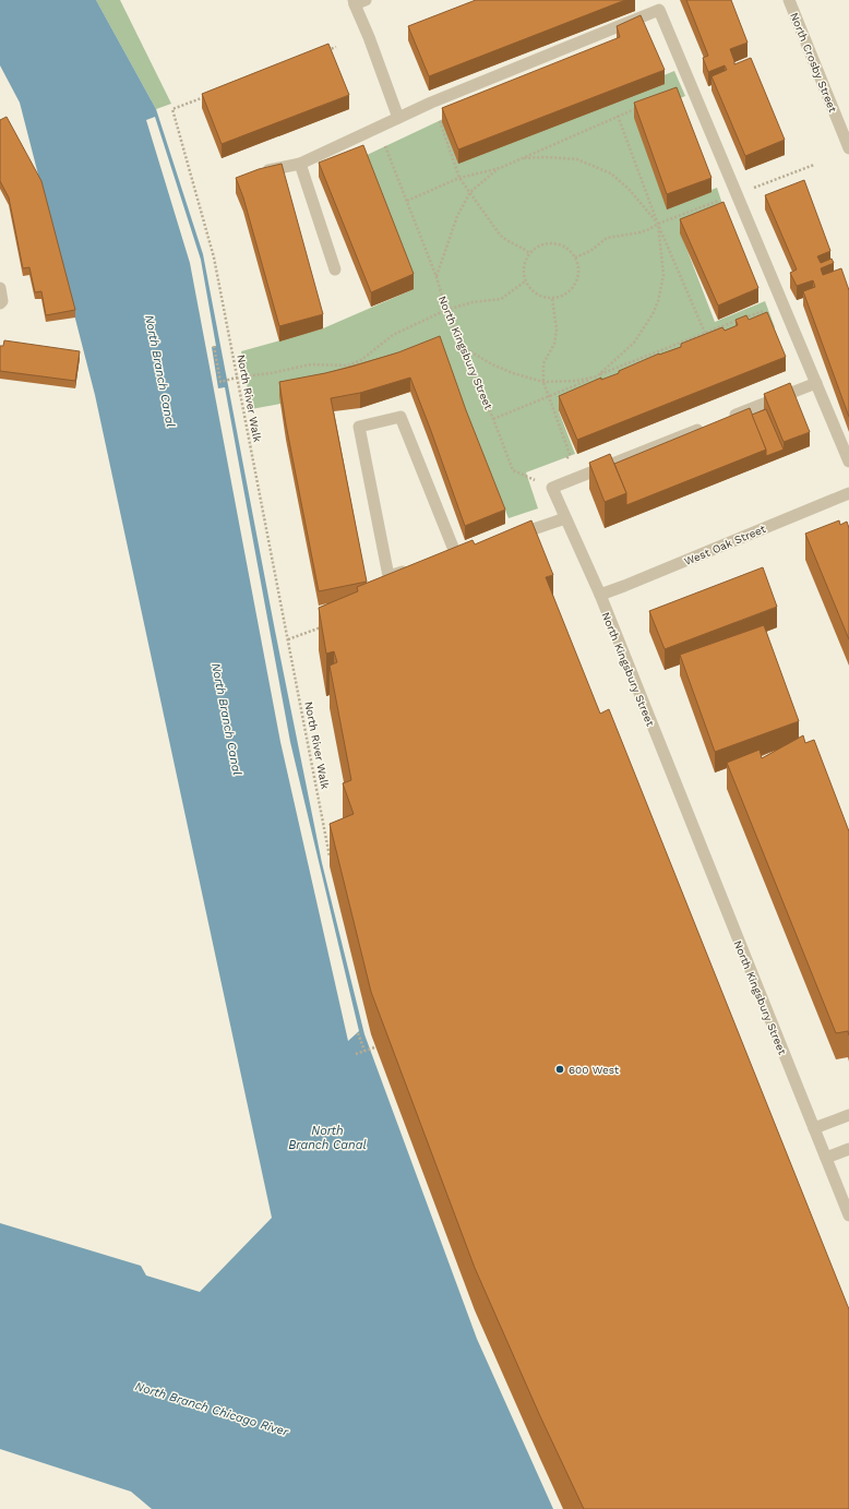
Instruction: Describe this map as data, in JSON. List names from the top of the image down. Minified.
{"streets":{"street":["North Crosby Street","North Kingsbury Street","West Oak Street"],"path":["North River Walk"]},"crossings":[["North Kingsbury Street","West Oak Street"]],"water":["North Branch Canal","North Branch Chicago River"],"places":["600 West"]}
